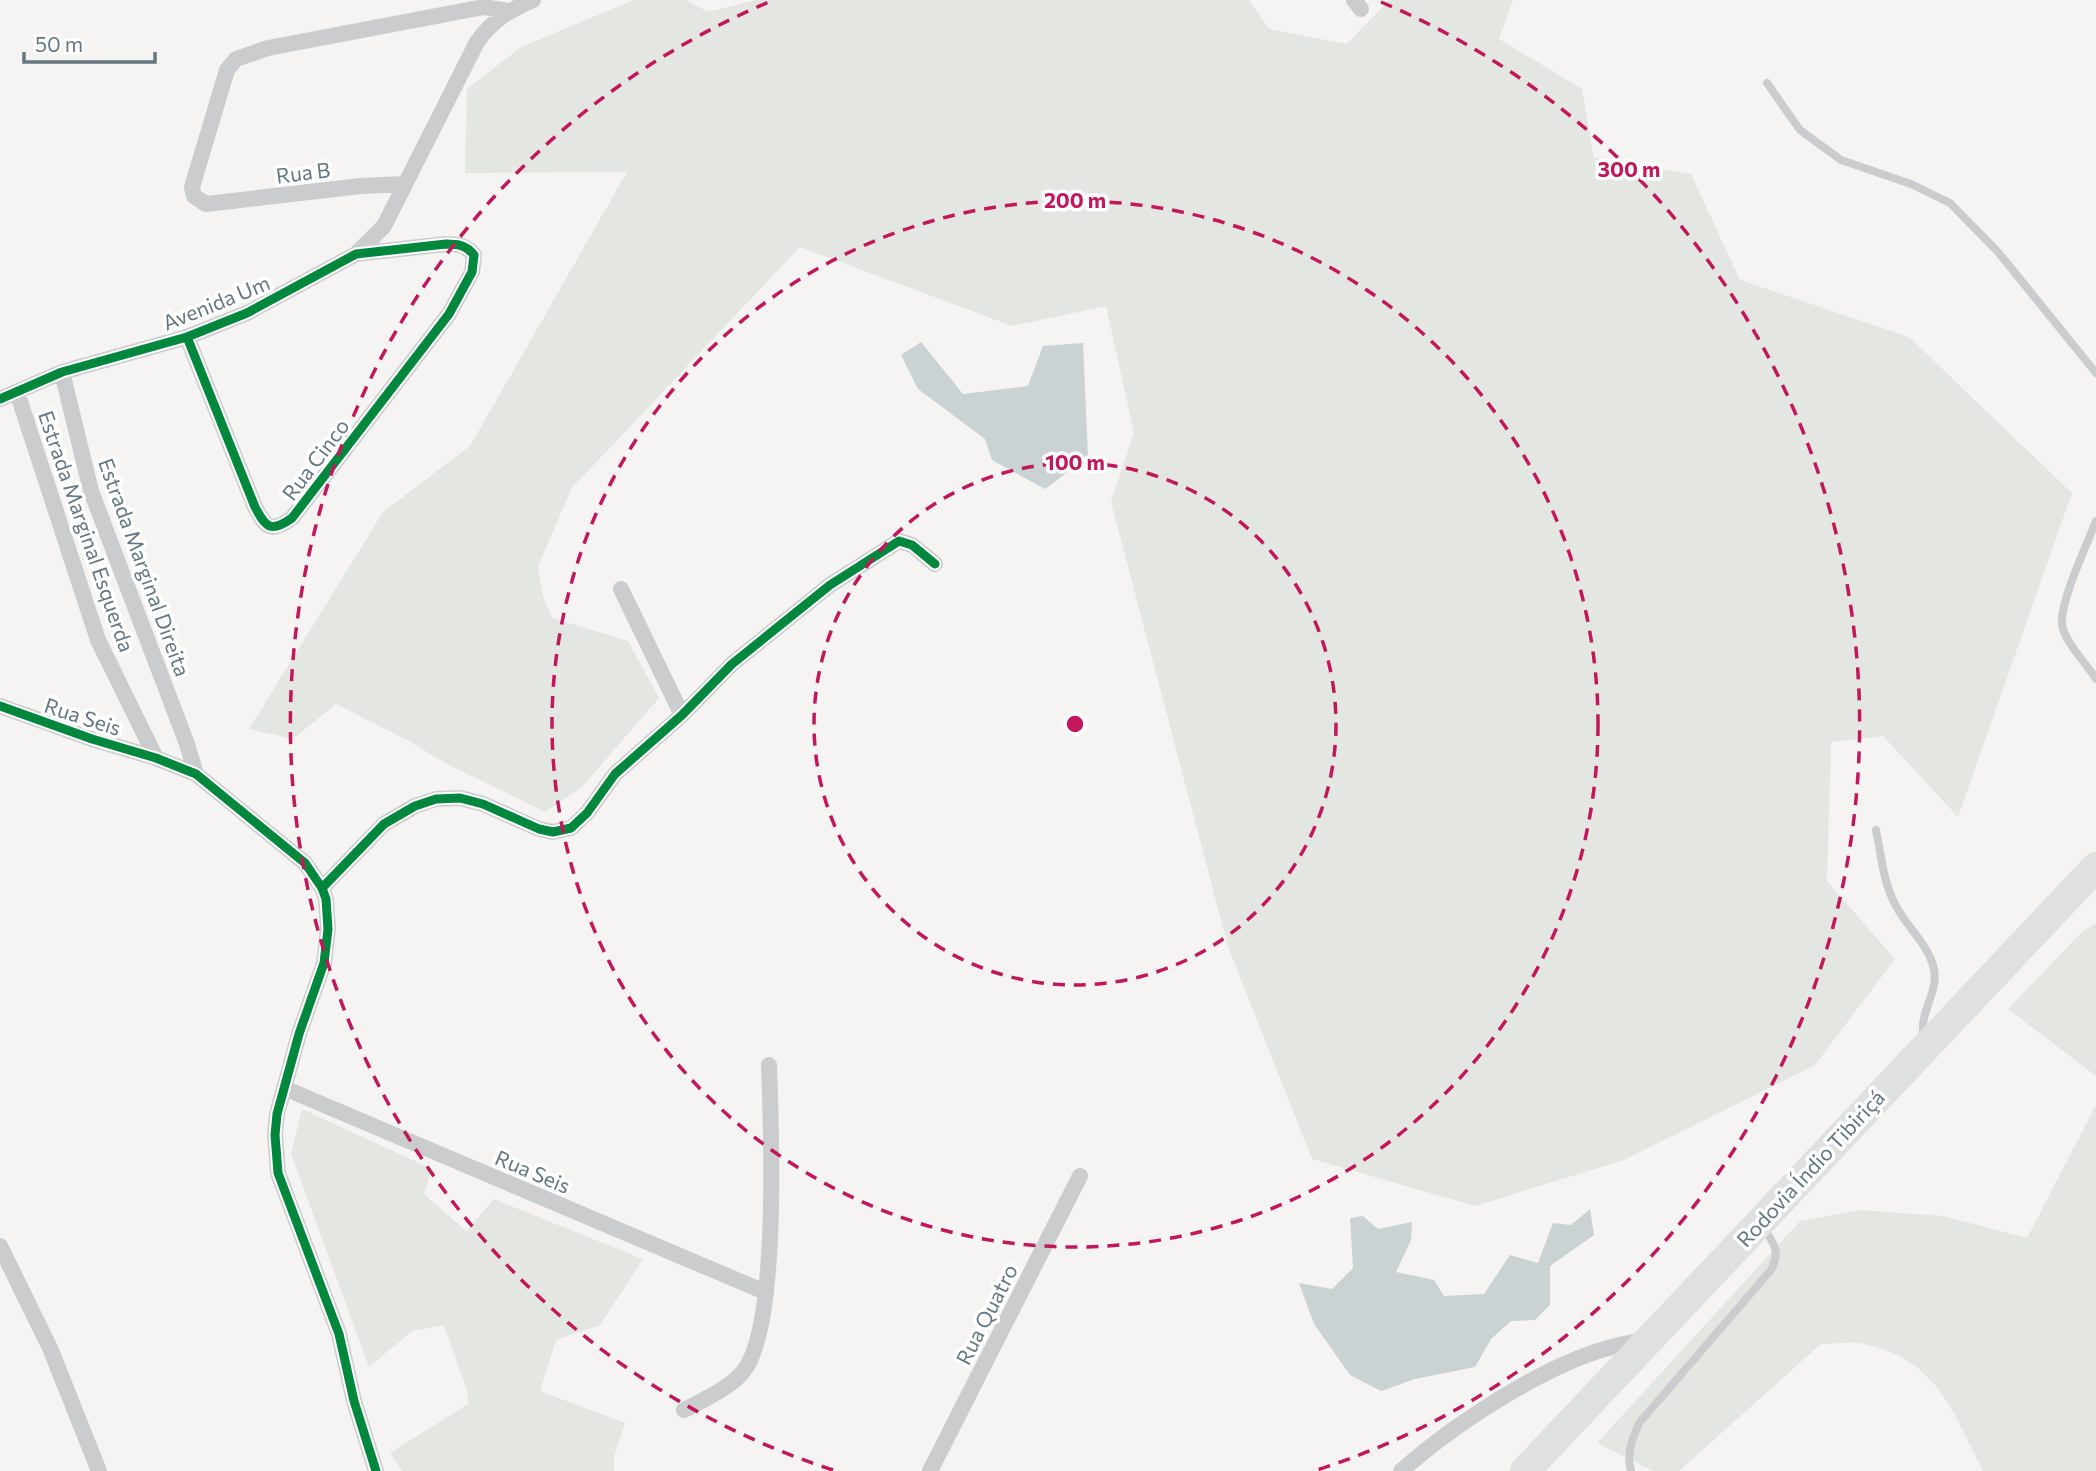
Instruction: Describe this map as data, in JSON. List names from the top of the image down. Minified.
{"streets":{"highway":["Rodovia Índio Tibiriçá"],"street":["Rua B","Avenida Um","Rua Cinco","Estrada Marginal Esquerda","Estrada Marginal Direita","Rua Seis","Rua Quatro"]},"crossings":[["Rua B","Avenida Um"],["Avenida Um","Rua Cinco"],["Avenida Um","Estrada Marginal Esquerda"],["Avenida Um","Estrada Marginal Direita"],["Estrada Marginal Esquerda","Rua Seis"],["Estrada Marginal Direita","Rua Seis"]],"scale_bar":"50 m","rings":["300 m","200 m","100 m"]}
